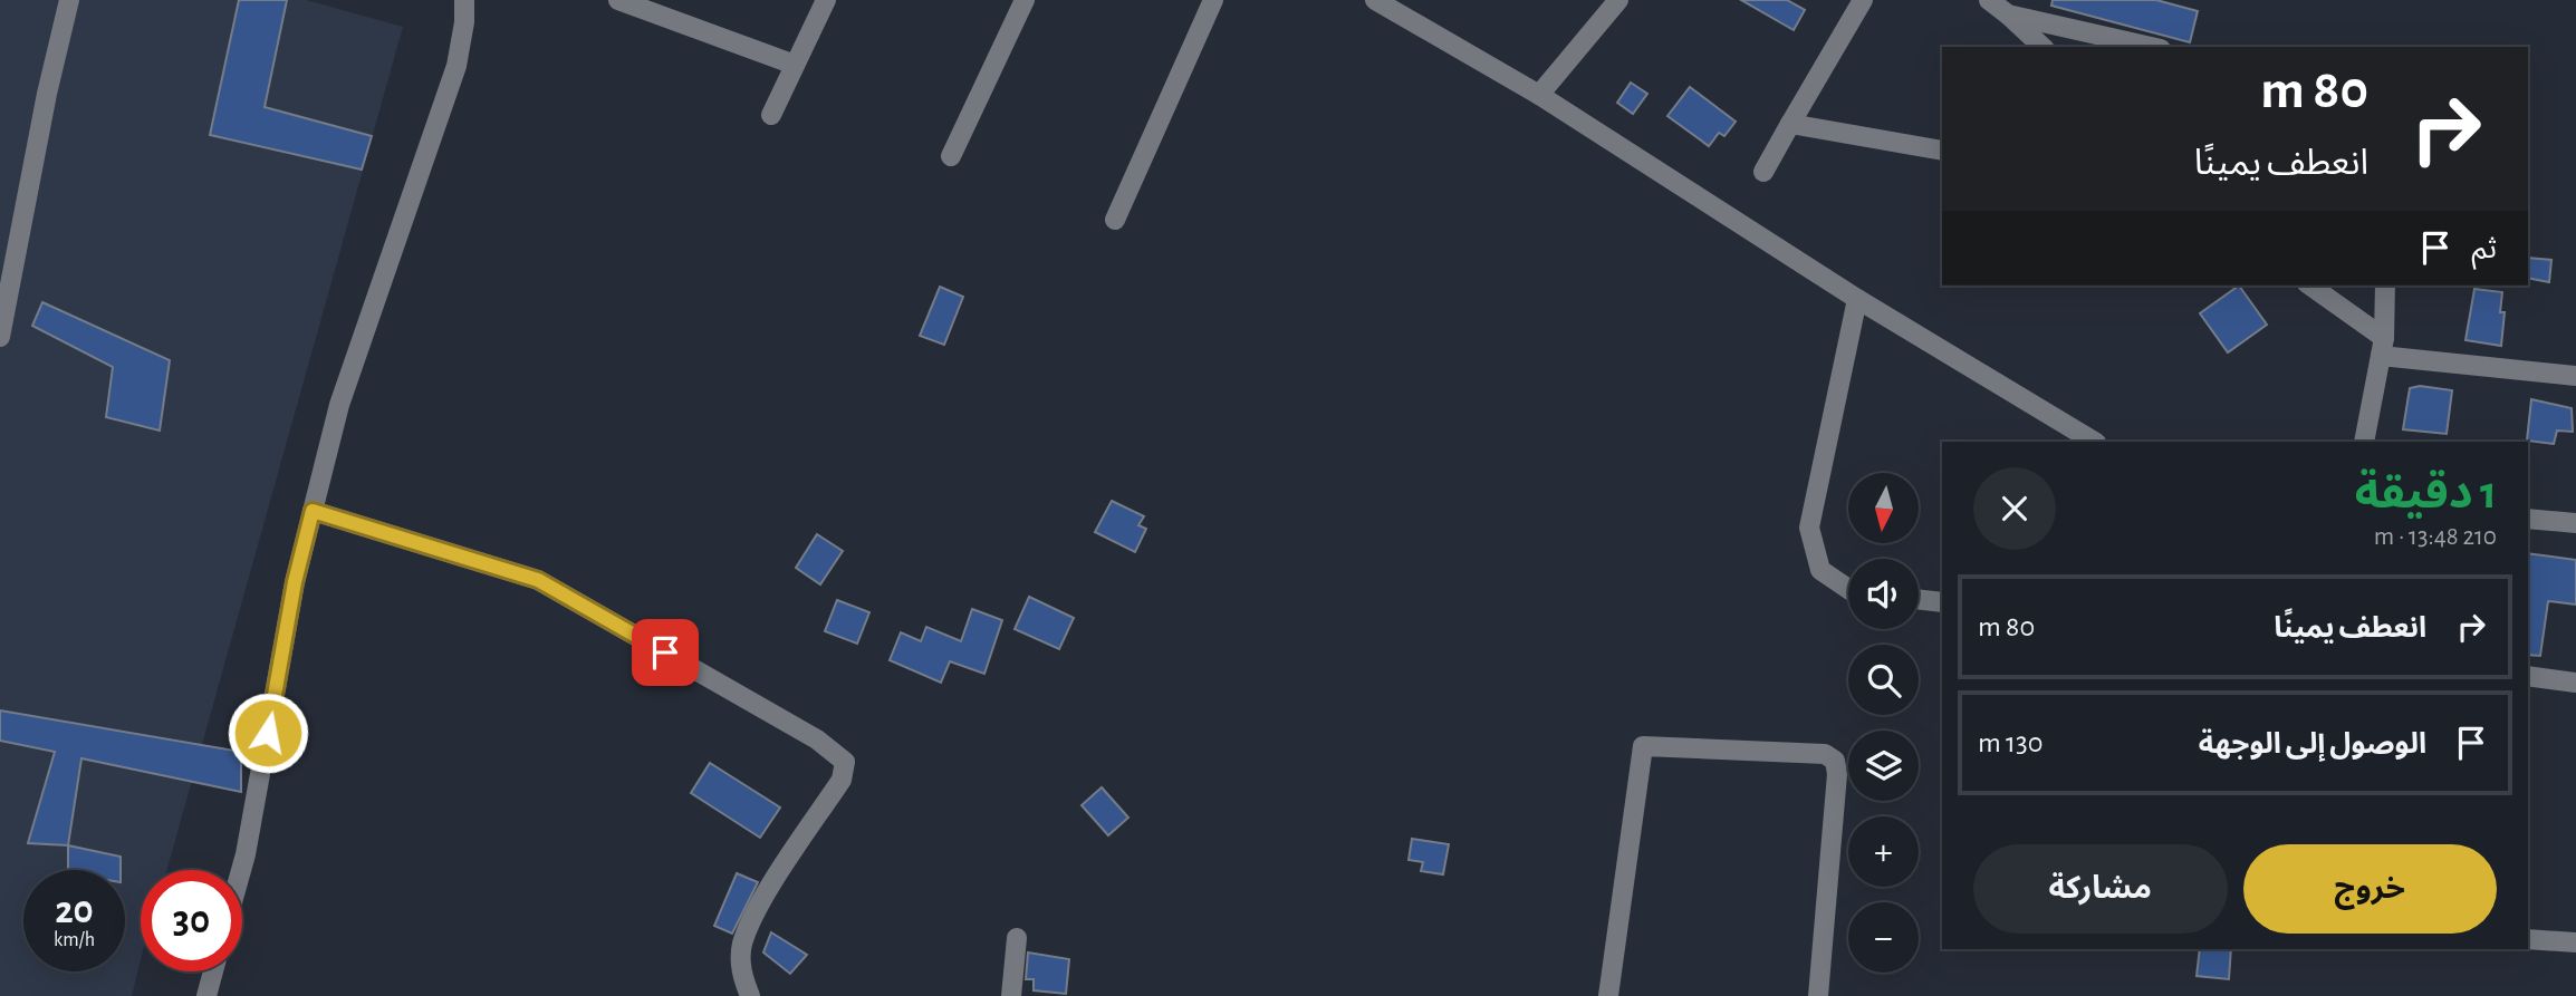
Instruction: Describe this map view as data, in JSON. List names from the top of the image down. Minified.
{"north":"bottom","page":{"turn":["80 m","انعطف يمينًا"],"then":"ثم","heading":["1 دقيقة","210 m · 13:48"],"map_buttons":["+","−"],"list":[{"name":"انعطف يمينًا","value":"80 m"},{"name":"الوصول إلى الوجهة","value":"130 m"}],"buttons":["خروج","مشاركة"],"speed":"20 km/h","limit":"30"}}
